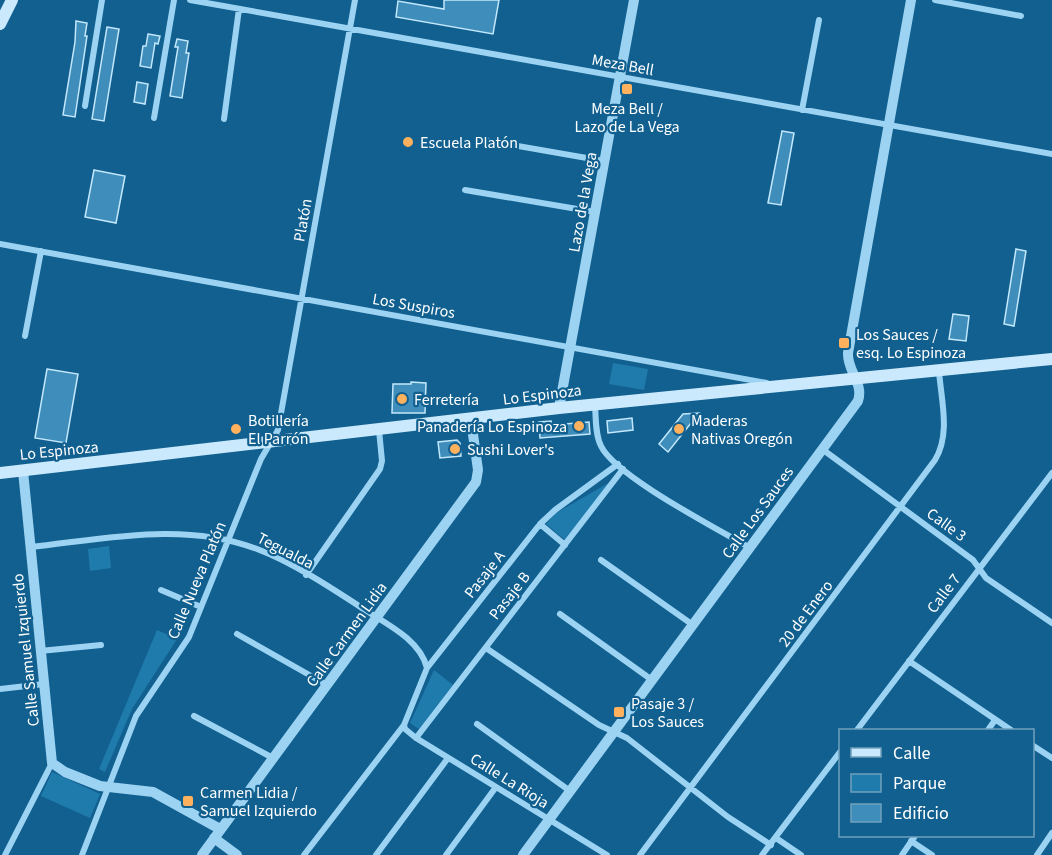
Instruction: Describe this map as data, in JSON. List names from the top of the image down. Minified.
{"streets":{"main road":["Lo Espinoza"],"street":["Meza Bell","Lazo de la Vega","Platón","Los Suspiros","Calle Los Sauces","Calle 3","Tegualda","Pasaje A","Calle Nueva Platón","Calle 7","Pasaje B","20 de Enero","Calle Carmen Lidia","Calle Samuel Izquierdo","Calle La Rioja"]},"crossings":[["Meza Bell","Lazo de la Vega"],["Meza Bell","Platón"],["Meza Bell","Calle Los Sauces"],["Lazo de la Vega","Los Suspiros"],["Lazo de la Vega","Lo Espinoza"],["Platón","Los Suspiros"],["Platón","Lo Espinoza"],["Platón","Calle Nueva Platón"],["Los Suspiros","Lo Espinoza"],["Lo Espinoza","Calle Los Sauces"],["Lo Espinoza","Calle Nueva Platón"],["Lo Espinoza","20 de Enero"],["Lo Espinoza","Calle Carmen Lidia"],["Lo Espinoza","Calle Samuel Izquierdo"],["Calle Los Sauces","Calle 3"],["Calle Los Sauces","Calle La Rioja"],["Calle 3","Calle 7"],["Calle 3","20 de Enero"],["Tegualda","Pasaje A"],["Tegualda","Calle Nueva Platón"],["Tegualda","Calle Carmen Lidia"],["Tegualda","Calle Samuel Izquierdo"],["Pasaje A","Pasaje B"],["Pasaje A","Calle La Rioja"],["Pasaje B","Calle La Rioja"]],"places":{"transit":["Meza Bell / Lazo de La Vega","Los Sauces / esq. Lo Espinoza","Pasaje 3 / Los Sauces","Carmen Lidia / Samuel Izquierdo"],"other":["Escuela Platón","Ferretería","Panadería Lo Espinoza","Botillería El Parrón","Maderas Nativas Oregón","Sushi Lover's"]},"legend":["Calle","Parque","Edificio"]}
